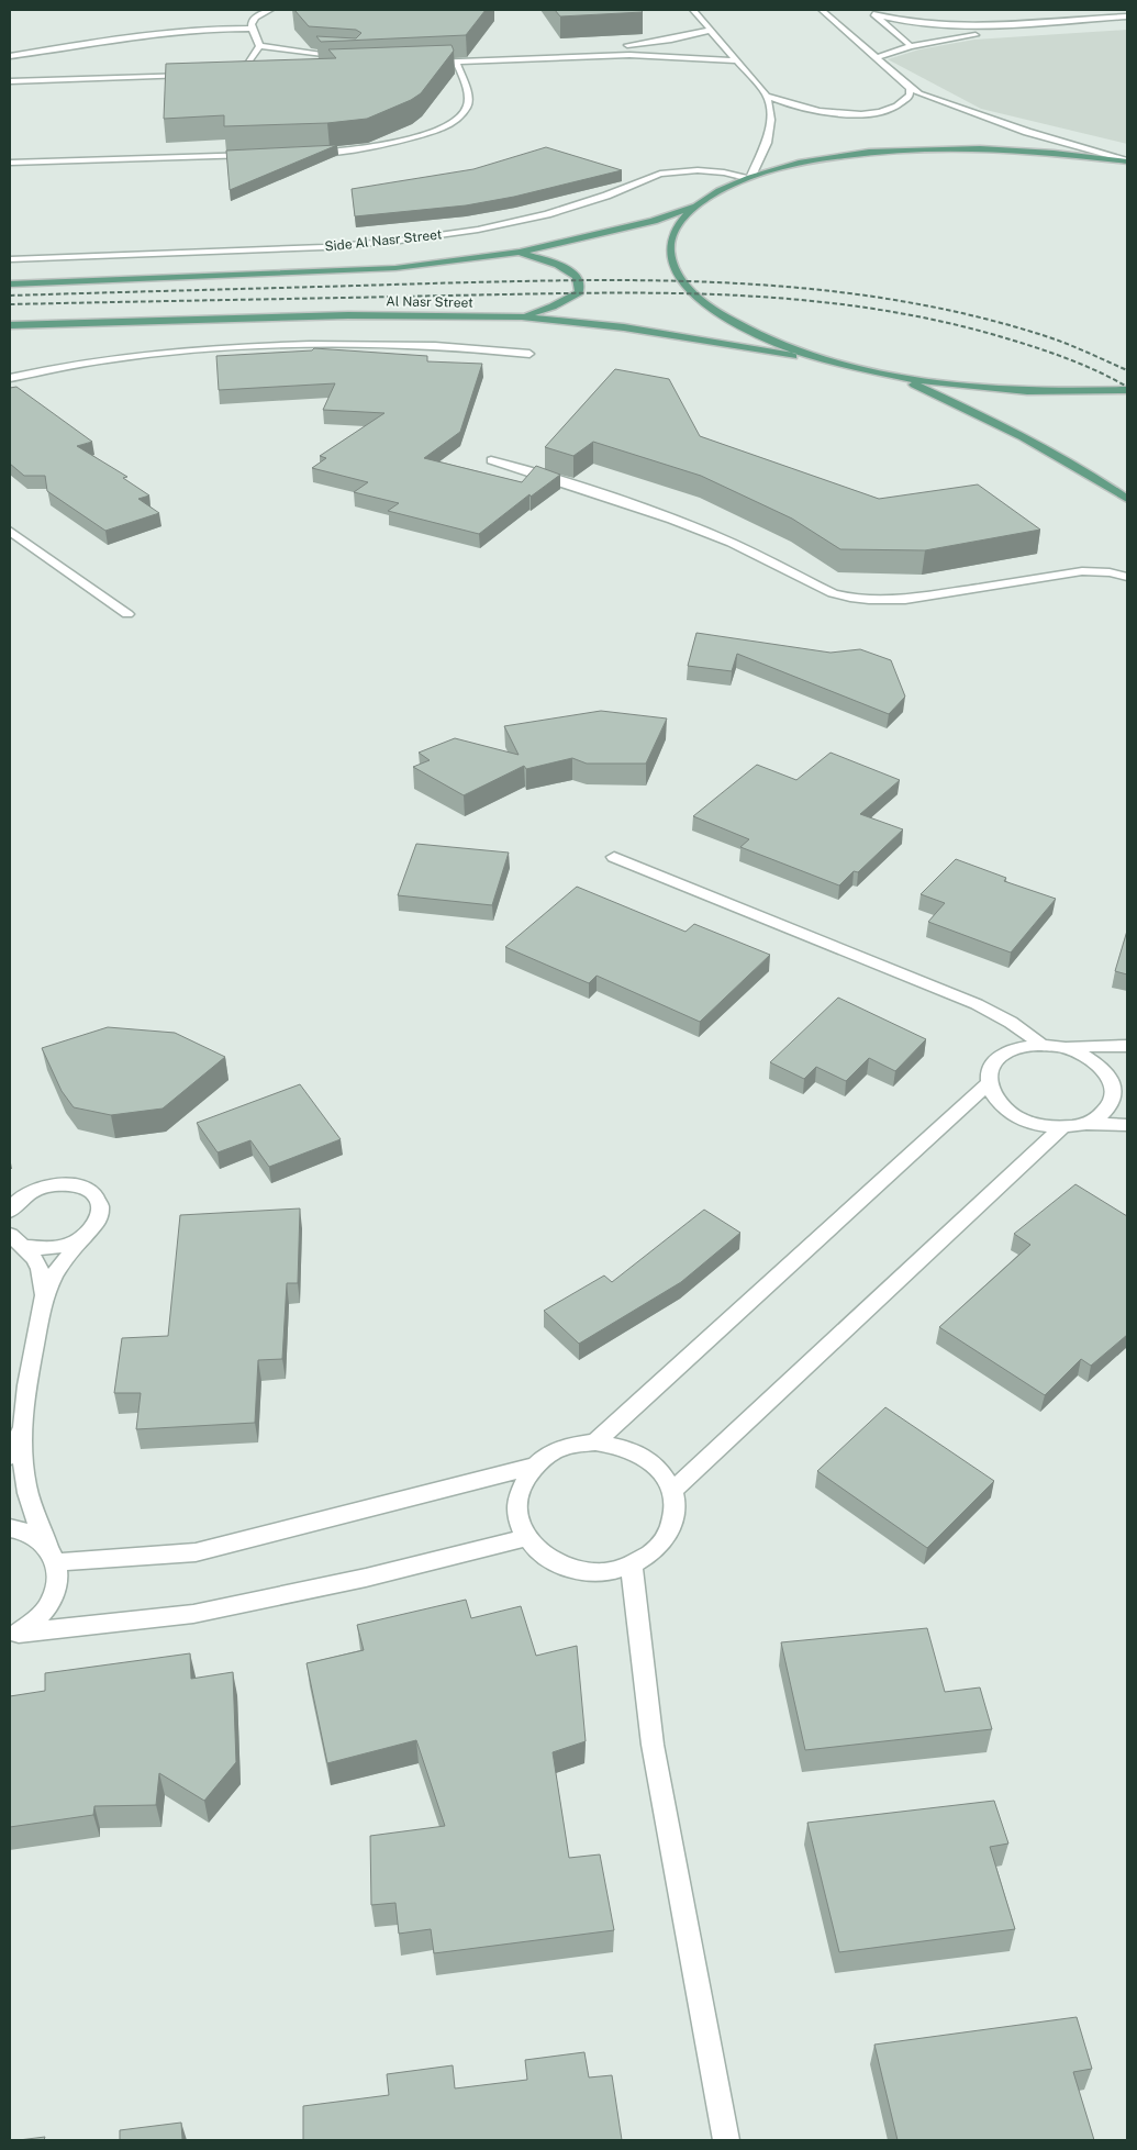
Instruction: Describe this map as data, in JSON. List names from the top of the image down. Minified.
{"streets":{"main road":["Al Nasr Street"],"street":["Side Al Nasr Street"]}}
